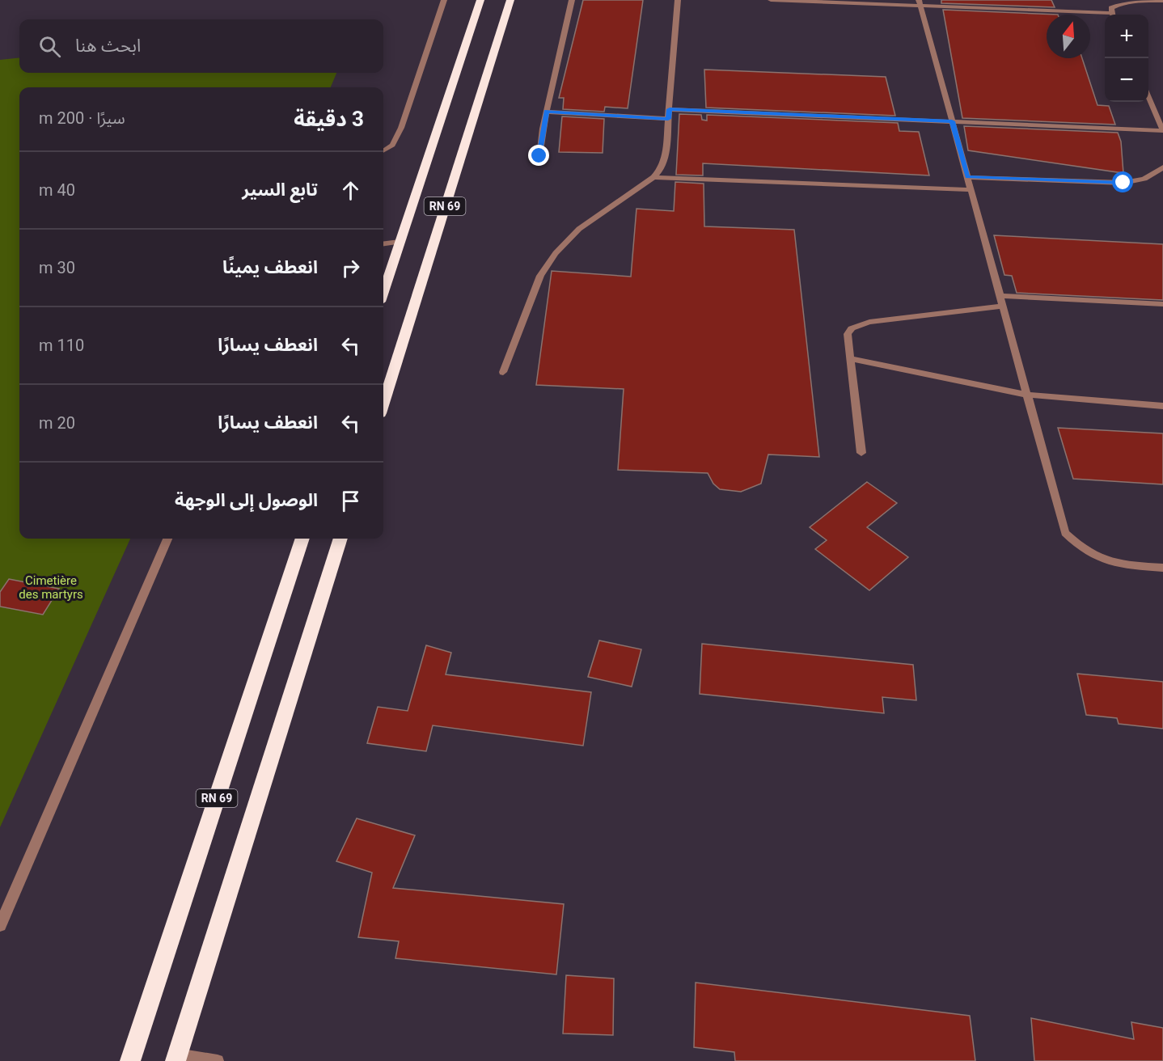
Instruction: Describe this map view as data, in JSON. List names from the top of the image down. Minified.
{"streets":{"highway":["RN 69"]},"parks":["Cimetière des martyrs"],"north":"top","page":{"map_buttons":["+","−"],"search":"ابحث هنا","heading":["3 دقيقة","سيرًا · 200 m"],"list":[["تابع السير","40 m"],["انعطف يمينًا","30 m"],["انعطف يسارًا","110 m"],["انعطف يسارًا","20 m"],"الوصول إلى الوجهة"]}}
